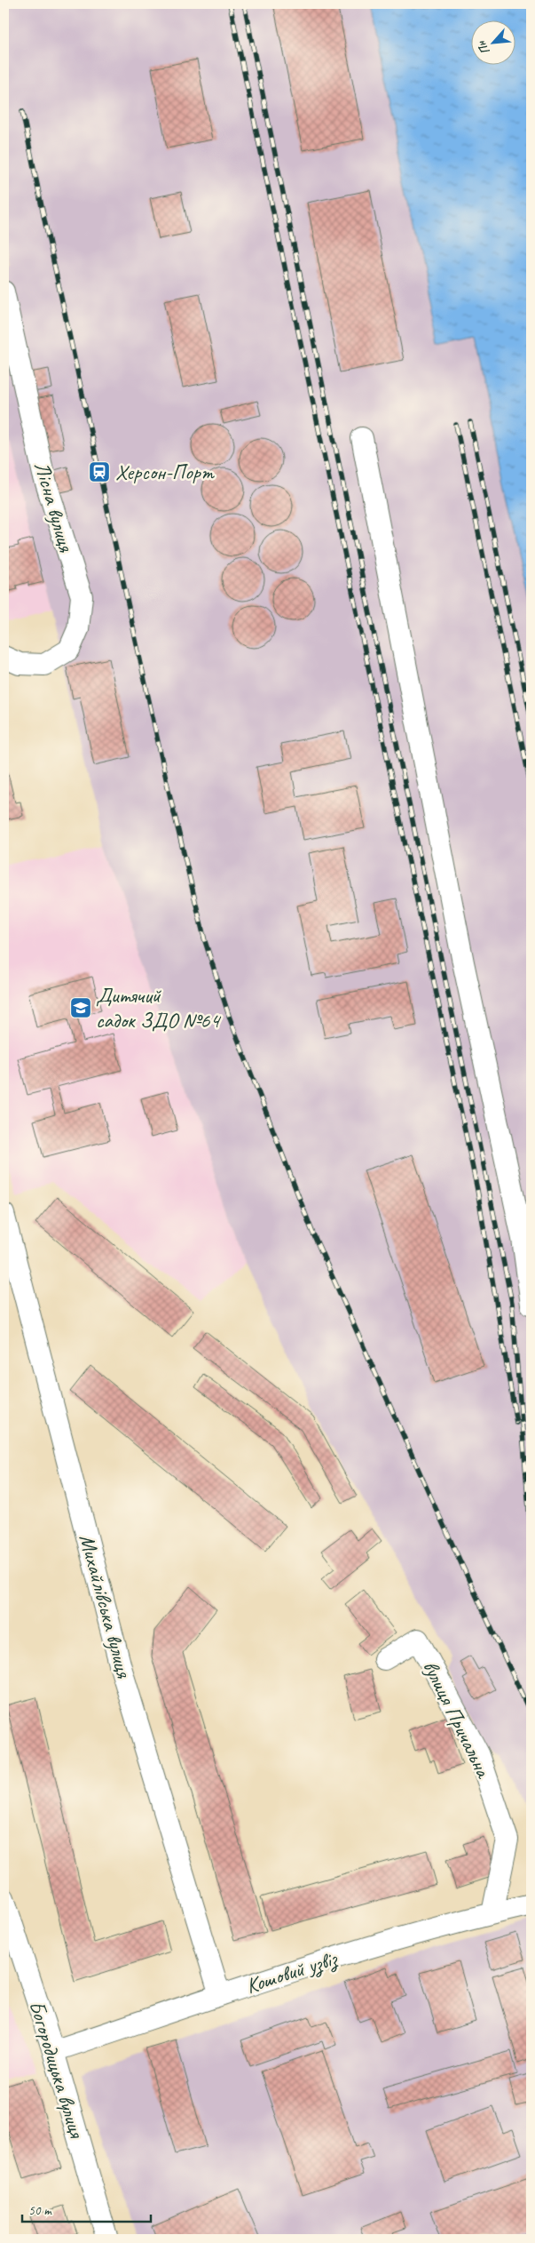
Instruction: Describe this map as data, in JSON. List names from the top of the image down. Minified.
{"streets":{"street":["Лісна вулиця","Михайлівська вулиця","вулиця Причальна","Кошовий узвіз","Богородицька вулиця"]},"crossings":[["Михайлівська вулиця","Кошовий узвіз"],["вулиця Причальна","Кошовий узвіз"],["Кошовий узвіз","Богородицька вулиця"]],"places":{"station":["Херсон-Порт"],"school or university":["Дитячий садок ЗДО №64"]},"scale_bar":"50 m","north":"bottom left"}
